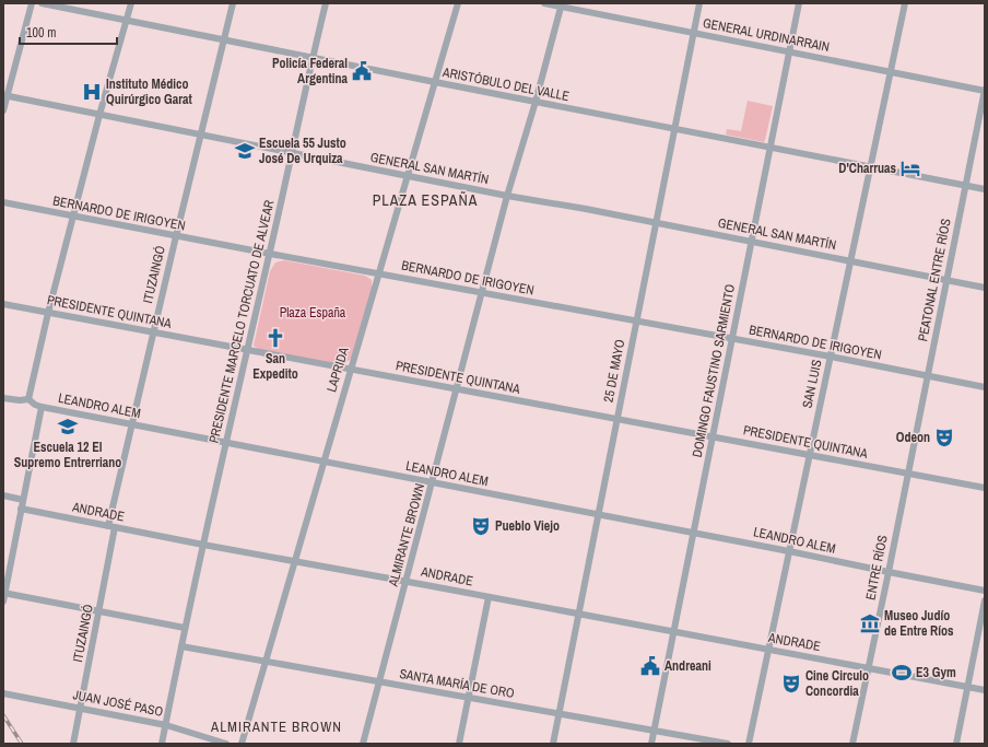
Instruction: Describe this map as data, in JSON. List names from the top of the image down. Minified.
{"streets":{"street":["GENERAL URDINARRAIN","ARISTÓBULO DEL VALLE","GENERAL SAN MARTÍN","BERNARDO DE IRIGOYEN","ITUZAINGÓ","PEATONAL ENTRE RÍOS","PRESIDENTE QUINTANA","PRESIDENTE MARCELO TORCUATO DE ALVEAR","LAPRIDA","25 DE MAYO","DOMINGO FAUSTINO SARMIENTO","SAN LUIS","LEANDRO ALEM","ANDRADE","ALMIRANTE BROWN","ENTRE RÍOS","SANTA MARÍA DE ORO","JUAN JOSÉ PASO"]},"crossings":[["GENERAL URDINARRAIN","PEATONAL ENTRE RÍOS"],["GENERAL URDINARRAIN","25 DE MAYO"],["GENERAL URDINARRAIN","DOMINGO FAUSTINO SARMIENTO"],["GENERAL URDINARRAIN","SAN LUIS"],["GENERAL URDINARRAIN","ALMIRANTE BROWN"],["ARISTÓBULO DEL VALLE","ITUZAINGÓ"],["ARISTÓBULO DEL VALLE","PEATONAL ENTRE RÍOS"],["ARISTÓBULO DEL VALLE","PRESIDENTE MARCELO TORCUATO DE ALVEAR"],["ARISTÓBULO DEL VALLE","LAPRIDA"],["ARISTÓBULO DEL VALLE","25 DE MAYO"],["ARISTÓBULO DEL VALLE","DOMINGO FAUSTINO SARMIENTO"],["ARISTÓBULO DEL VALLE","SAN LUIS"],["ARISTÓBULO DEL VALLE","ALMIRANTE BROWN"],["GENERAL SAN MARTÍN","ITUZAINGÓ"],["GENERAL SAN MARTÍN","PEATONAL ENTRE RÍOS"],["GENERAL SAN MARTÍN","PRESIDENTE MARCELO TORCUATO DE ALVEAR"],["GENERAL SAN MARTÍN","LAPRIDA"],["GENERAL SAN MARTÍN","25 DE MAYO"],["GENERAL SAN MARTÍN","DOMINGO FAUSTINO SARMIENTO"],["GENERAL SAN MARTÍN","SAN LUIS"],["GENERAL SAN MARTÍN","ALMIRANTE BROWN"],["BERNARDO DE IRIGOYEN","ITUZAINGÓ"],["BERNARDO DE IRIGOYEN","PEATONAL ENTRE RÍOS"],["BERNARDO DE IRIGOYEN","PRESIDENTE MARCELO TORCUATO DE ALVEAR"],["BERNARDO DE IRIGOYEN","LAPRIDA"],["BERNARDO DE IRIGOYEN","25 DE MAYO"],["BERNARDO DE IRIGOYEN","DOMINGO FAUSTINO SARMIENTO"],["BERNARDO DE IRIGOYEN","SAN LUIS"],["BERNARDO DE IRIGOYEN","ALMIRANTE BROWN"],["ITUZAINGÓ","PRESIDENTE QUINTANA"],["ITUZAINGÓ","LEANDRO ALEM"],["ITUZAINGÓ","ANDRADE"],["ITUZAINGÓ","JUAN JOSÉ PASO"],["PEATONAL ENTRE RÍOS","PRESIDENTE QUINTANA"],["PEATONAL ENTRE RÍOS","ENTRE RÍOS"],["PRESIDENTE QUINTANA","PRESIDENTE MARCELO TORCUATO DE ALVEAR"],["PRESIDENTE QUINTANA","LAPRIDA"],["PRESIDENTE QUINTANA","25 DE MAYO"],["PRESIDENTE QUINTANA","DOMINGO FAUSTINO SARMIENTO"],["PRESIDENTE QUINTANA","SAN LUIS"],["PRESIDENTE QUINTANA","ALMIRANTE BROWN"],["PRESIDENTE QUINTANA","ENTRE RÍOS"],["PRESIDENTE MARCELO TORCUATO DE ALVEAR","LEANDRO ALEM"],["PRESIDENTE MARCELO TORCUATO DE ALVEAR","ANDRADE"],["PRESIDENTE MARCELO TORCUATO DE ALVEAR","SANTA MARÍA DE ORO"],["PRESIDENTE MARCELO TORCUATO DE ALVEAR","JUAN JOSÉ PASO"],["LAPRIDA","LEANDRO ALEM"],["LAPRIDA","ANDRADE"],["LAPRIDA","SANTA MARÍA DE ORO"],["25 DE MAYO","LEANDRO ALEM"],["25 DE MAYO","ANDRADE"],["25 DE MAYO","SANTA MARÍA DE ORO"],["DOMINGO FAUSTINO SARMIENTO","LEANDRO ALEM"],["DOMINGO FAUSTINO SARMIENTO","ANDRADE"],["DOMINGO FAUSTINO SARMIENTO","SANTA MARÍA DE ORO"],["SAN LUIS","LEANDRO ALEM"],["SAN LUIS","ANDRADE"],["LEANDRO ALEM","ALMIRANTE BROWN"],["LEANDRO ALEM","ENTRE RÍOS"],["ANDRADE","ALMIRANTE BROWN"],["ANDRADE","ENTRE RÍOS"],["ALMIRANTE BROWN","SANTA MARÍA DE ORO"]],"districts":["PLAZA ESPAÑA","ALMIRANTE BROWN"],"parks":["Plaza España"],"places":{"public building":["Policía Federal Argentina","Andreani"],"hospital":["Instituto Médico Quirúrgico Garat"],"school or university":["Escuela 55 Justo José De Urquiza","Escuela 12 El Supremo Entrerriano"],"hotel":["D'Charruas"],"church":["San Expedito"],"theatre":["Odeon","Pueblo Viejo","Cine Circulo Concordia"],"museum":["Museo Judío de Entre Ríos"],"sports":["E3 Gym"]},"scale_bar":"100 m"}
